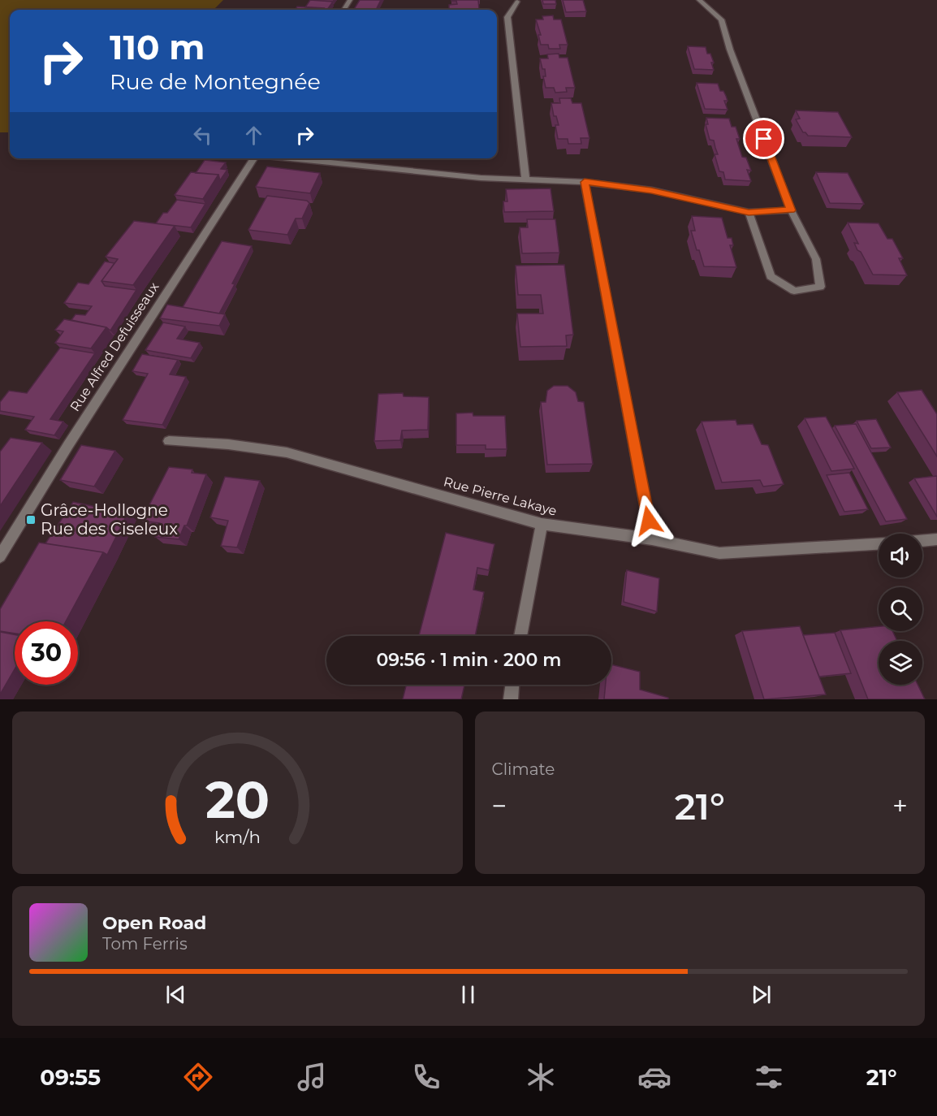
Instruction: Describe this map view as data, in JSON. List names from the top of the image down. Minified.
{"streets":{"street":["Rue Alfred Defuisseaux","Rue Pierre Lakaye"]},"places":{"transit":["Grâce-Hollogne Rue des Ciseleux"]},"page":{"turn":["110 m","Rue de Montegnée"],"limit":"30","trip":"09:56 · 1 min · 200 m","tile":"Climate","heat":["−","21°","+"],"song":["Open Road","Tom Ferris"],"tabs":["09:55","21°"],"gauge":["20","km/h"]}}
